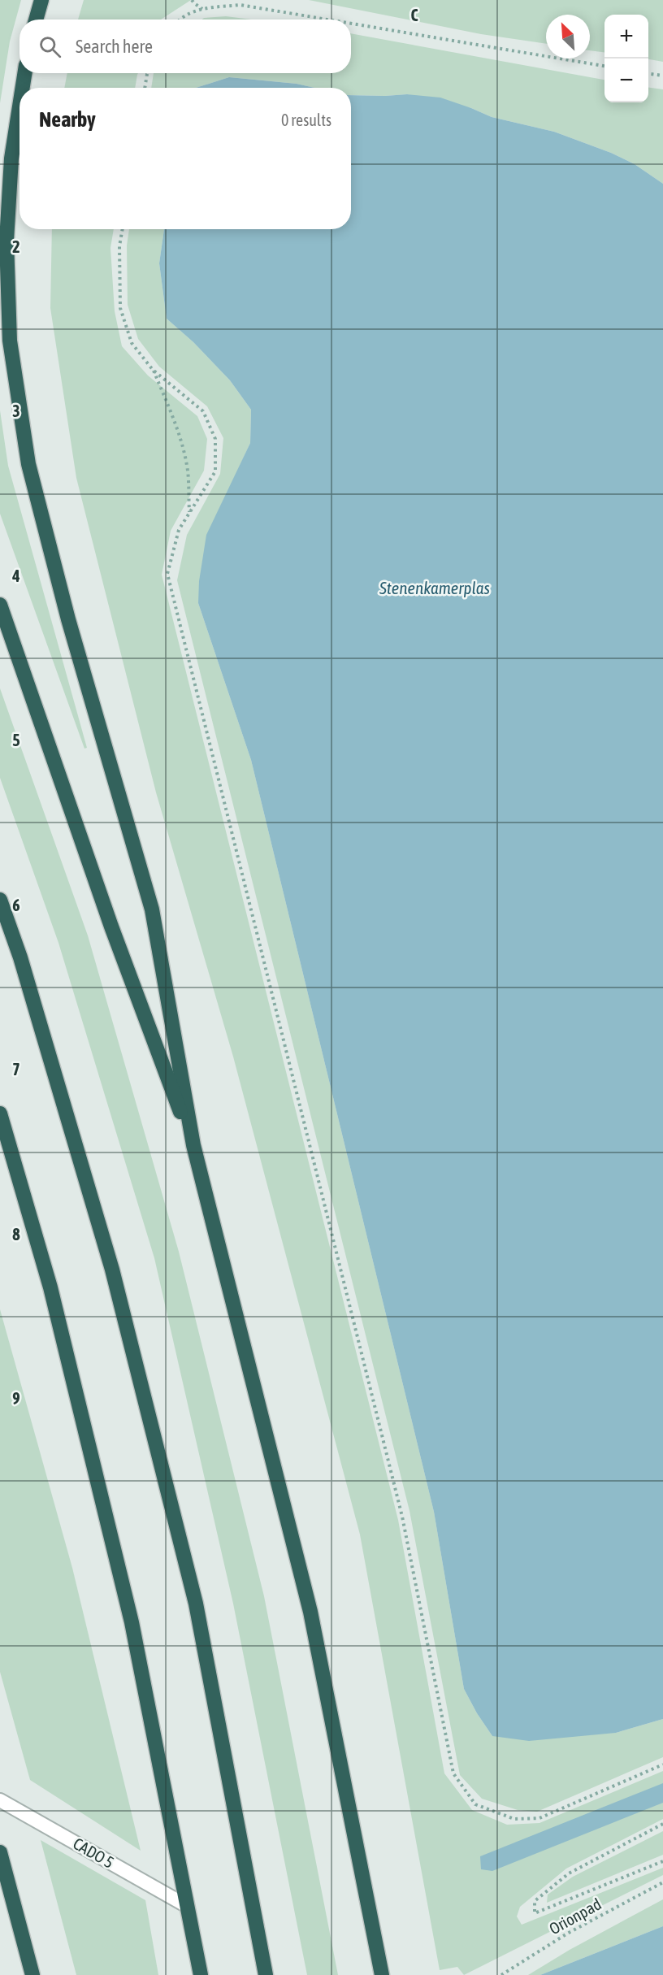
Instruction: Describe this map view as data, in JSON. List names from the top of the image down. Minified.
{"streets":{"lane":["CADO 5"],"path":["Orionpad"]},"water":["Stenenkamerplas"],"north":"top left","page":{"map_buttons":["+","−"],"search":"Search here","heading":["Nearby","0 results"]},"grid":{"columns":["C"],"rows":["2","3","4","5","6","7","8","9"]}}
